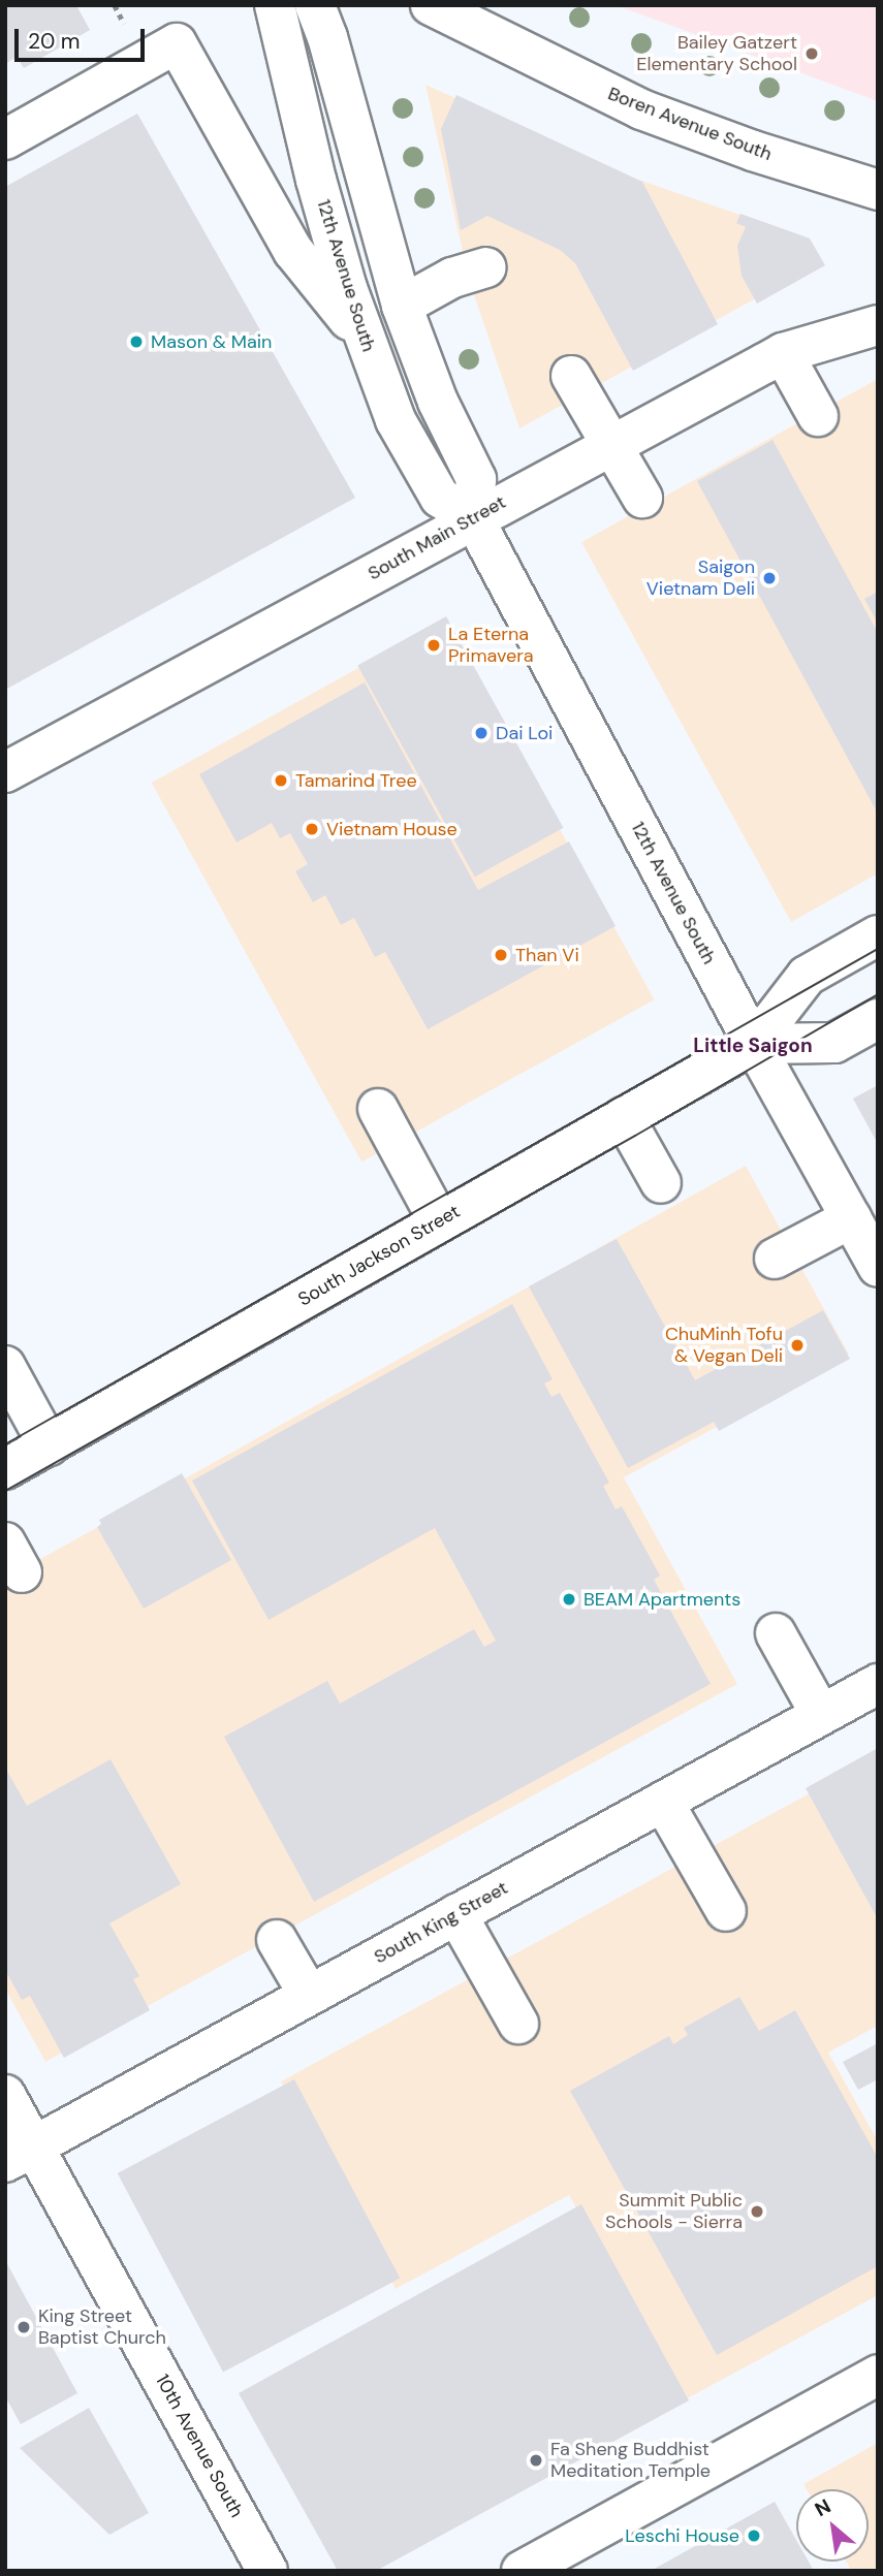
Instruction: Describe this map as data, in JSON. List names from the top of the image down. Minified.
{"streets":{"main road":["Boren Avenue South","12th Avenue South","South Main Street","South Jackson Street","South King Street","10th Avenue South"]},"crossings":[["12th Avenue South","South Main Street"],["12th Avenue South","South Jackson Street"],["South King Street","10th Avenue South"]],"districts":["Little Saigon"],"places":["Bailey Gatzert Elementary School","Mason & Main","Saigon Vietnam Deli","La Eterna Primavera","Dai Loi","Tamarind Tree","Vietnam House","Than Vi","ChuMinh Tofu & Vegan Deli","BEAM Apartments","Summit Public Schools - Sierra","King Street Baptist Church","Fa Sheng Buddhist Meditation Temple","Leschi House"],"scale_bar":"20 m","north":"top left"}
